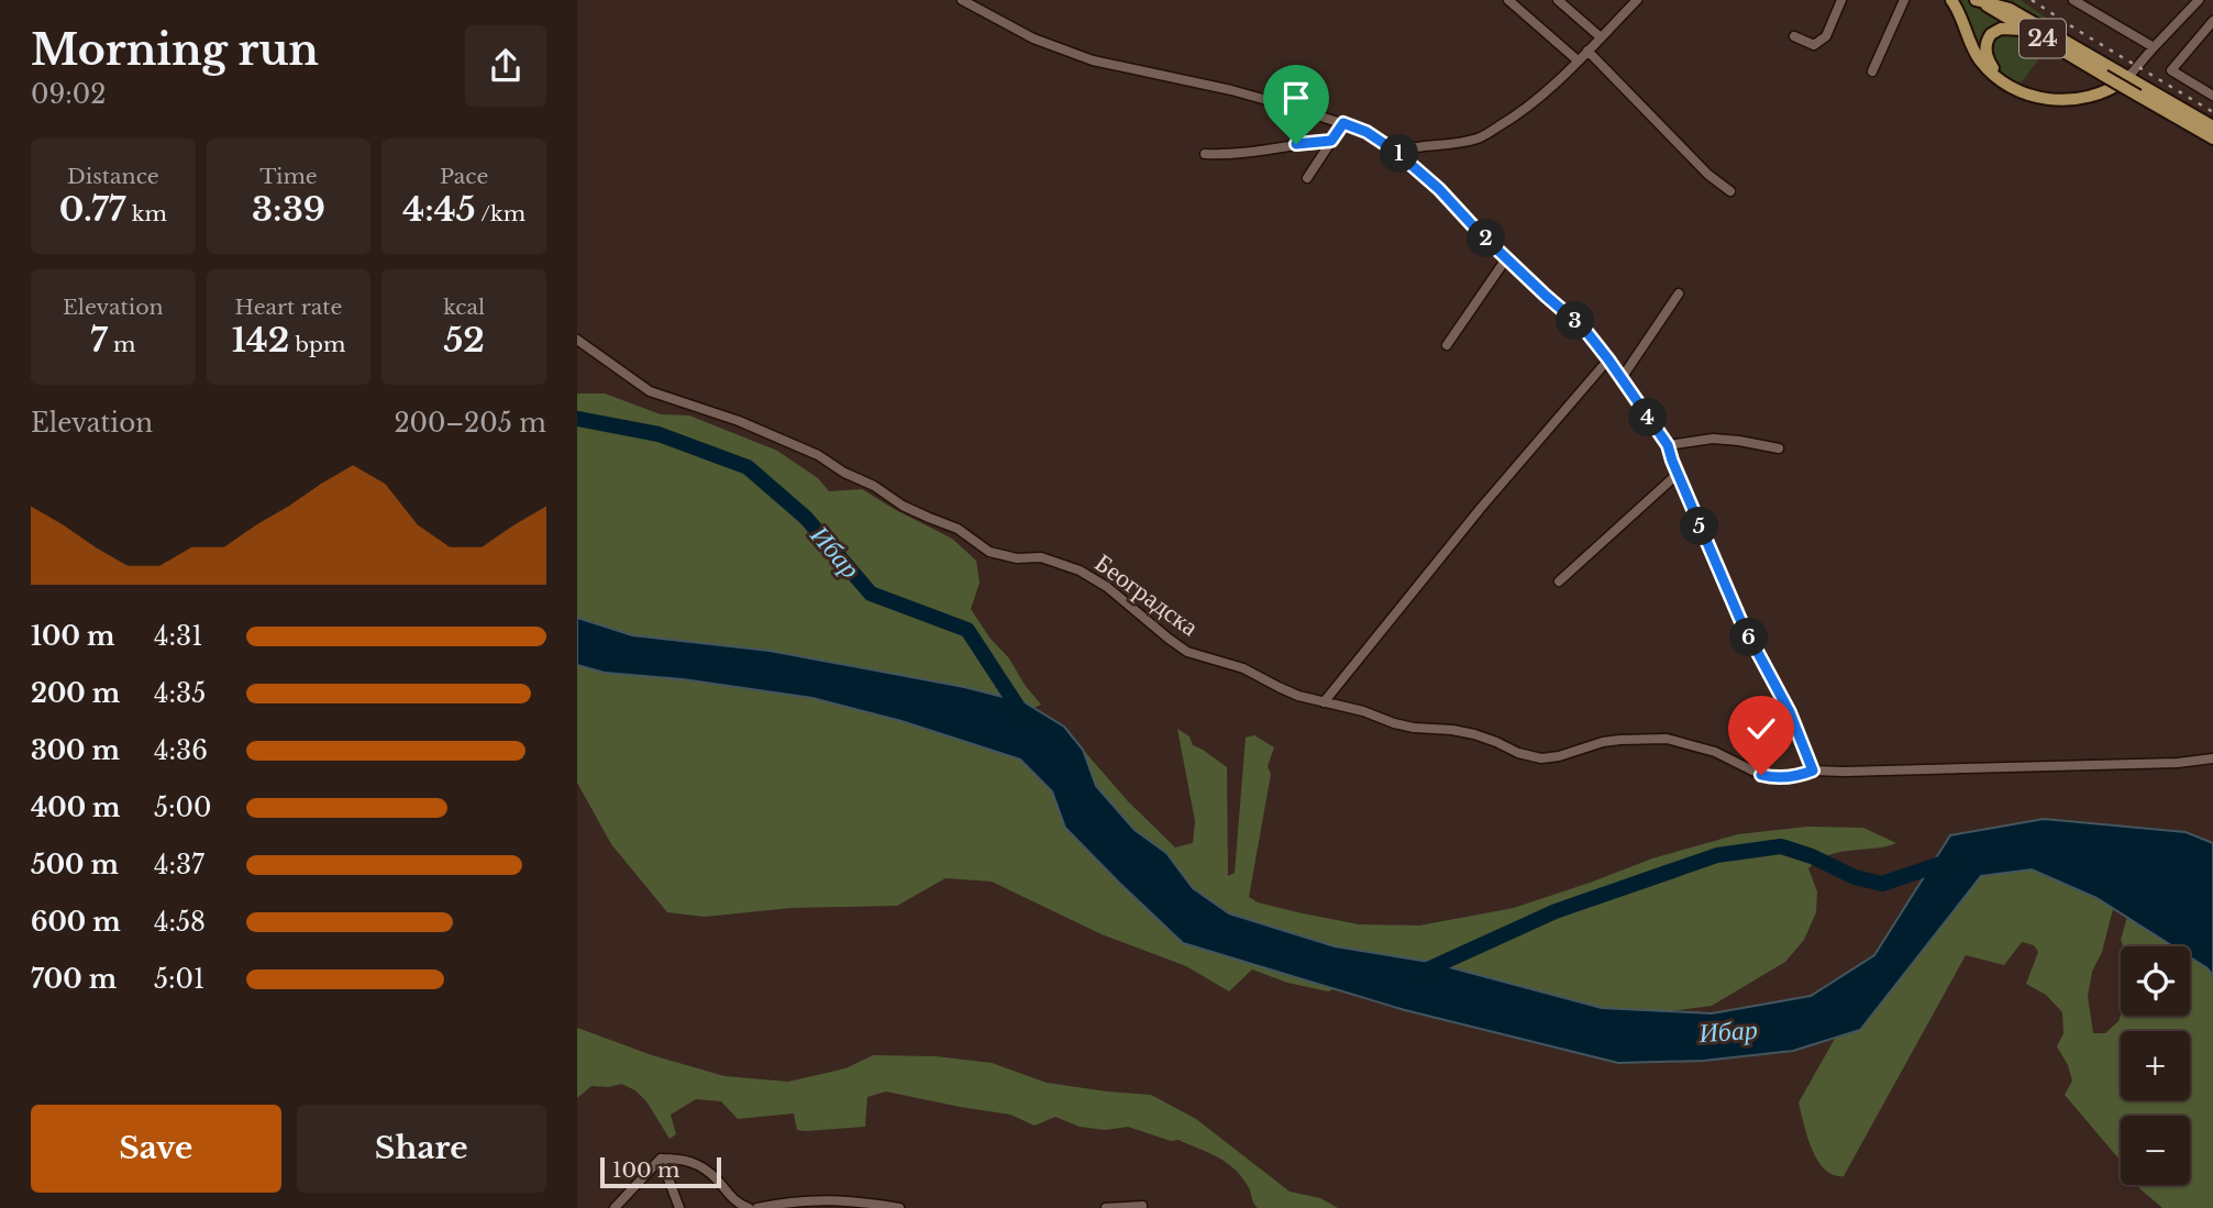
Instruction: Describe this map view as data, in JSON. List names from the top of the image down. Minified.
{"streets":{"main road":["24"],"street":["Београдска"]},"water":["Ибар"],"scale_bar":"100 m","page":{"heading":["Morning run","09:02"],"stats":[["Distance","0.77 km"],["Time","3:39"],["Pace","4:45 /km"],["Elevation","7 m"],["Heart rate","142 bpm"],["kcal","52"]],"pins":["1","2","3","4","5","6"],"chart":["Elevation","200–205 m"],"list":[{"name":"100 m","note":"4:31"},{"name":"200 m","note":"4:35"},{"name":"300 m","note":"4:36"},{"name":"400 m","note":"5:00"},{"name":"500 m","note":"4:37"},{"name":"600 m","note":"4:58"},{"name":"700 m","note":"5:01"}],"map_buttons":["+","−"],"buttons":["Save","Share"],"scale":"100 m"}}
